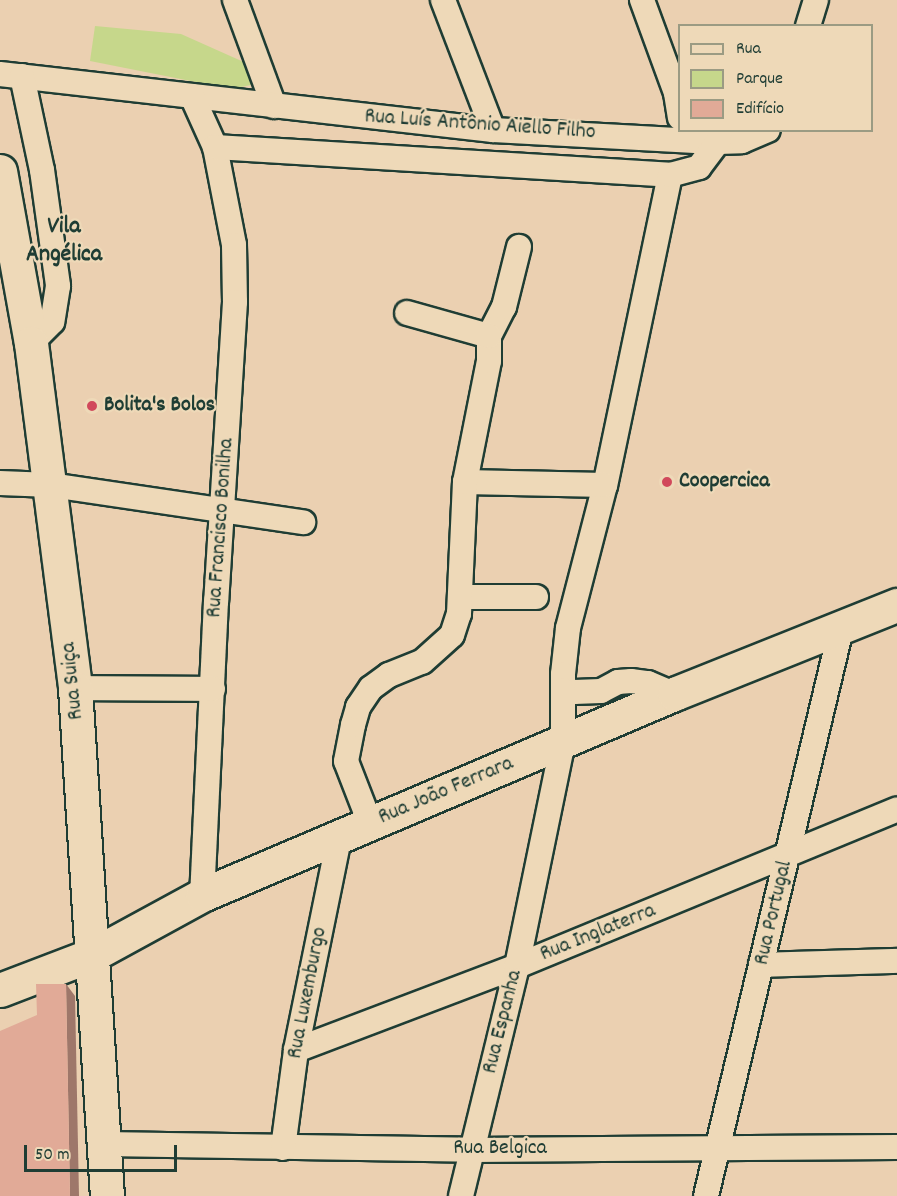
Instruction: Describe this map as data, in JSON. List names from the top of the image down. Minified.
{"streets":{"main road":["Rua Suiça","Rua João Ferrara"],"street":["Rua Luís Antônio Aiello Filho","Rua Francisco Bonilha","Rua Portugal","Rua Inglaterra","Rua Luxemburgo","Rua Espanha","Rua Belgica"]},"crossings":[["Rua Luís Antônio Aiello Filho","Rua Francisco Bonilha"],["Rua Francisco Bonilha","Rua João Ferrara"],["Rua Suiça","Rua João Ferrara"],["Rua Suiça","Rua Belgica"],["Rua João Ferrara","Rua Portugal"],["Rua João Ferrara","Rua Luxemburgo"],["Rua João Ferrara","Rua Espanha"],["Rua Portugal","Rua Inglaterra"],["Rua Portugal","Rua Belgica"],["Rua Inglaterra","Rua Luxemburgo"],["Rua Inglaterra","Rua Espanha"],["Rua Luxemburgo","Rua Belgica"],["Rua Espanha","Rua Belgica"]],"districts":["Vila Angélica"],"places":["Bolita's Bolos","Coopercica"],"legend":["Rua","Parque","Edifício"],"scale_bar":"50 m"}
